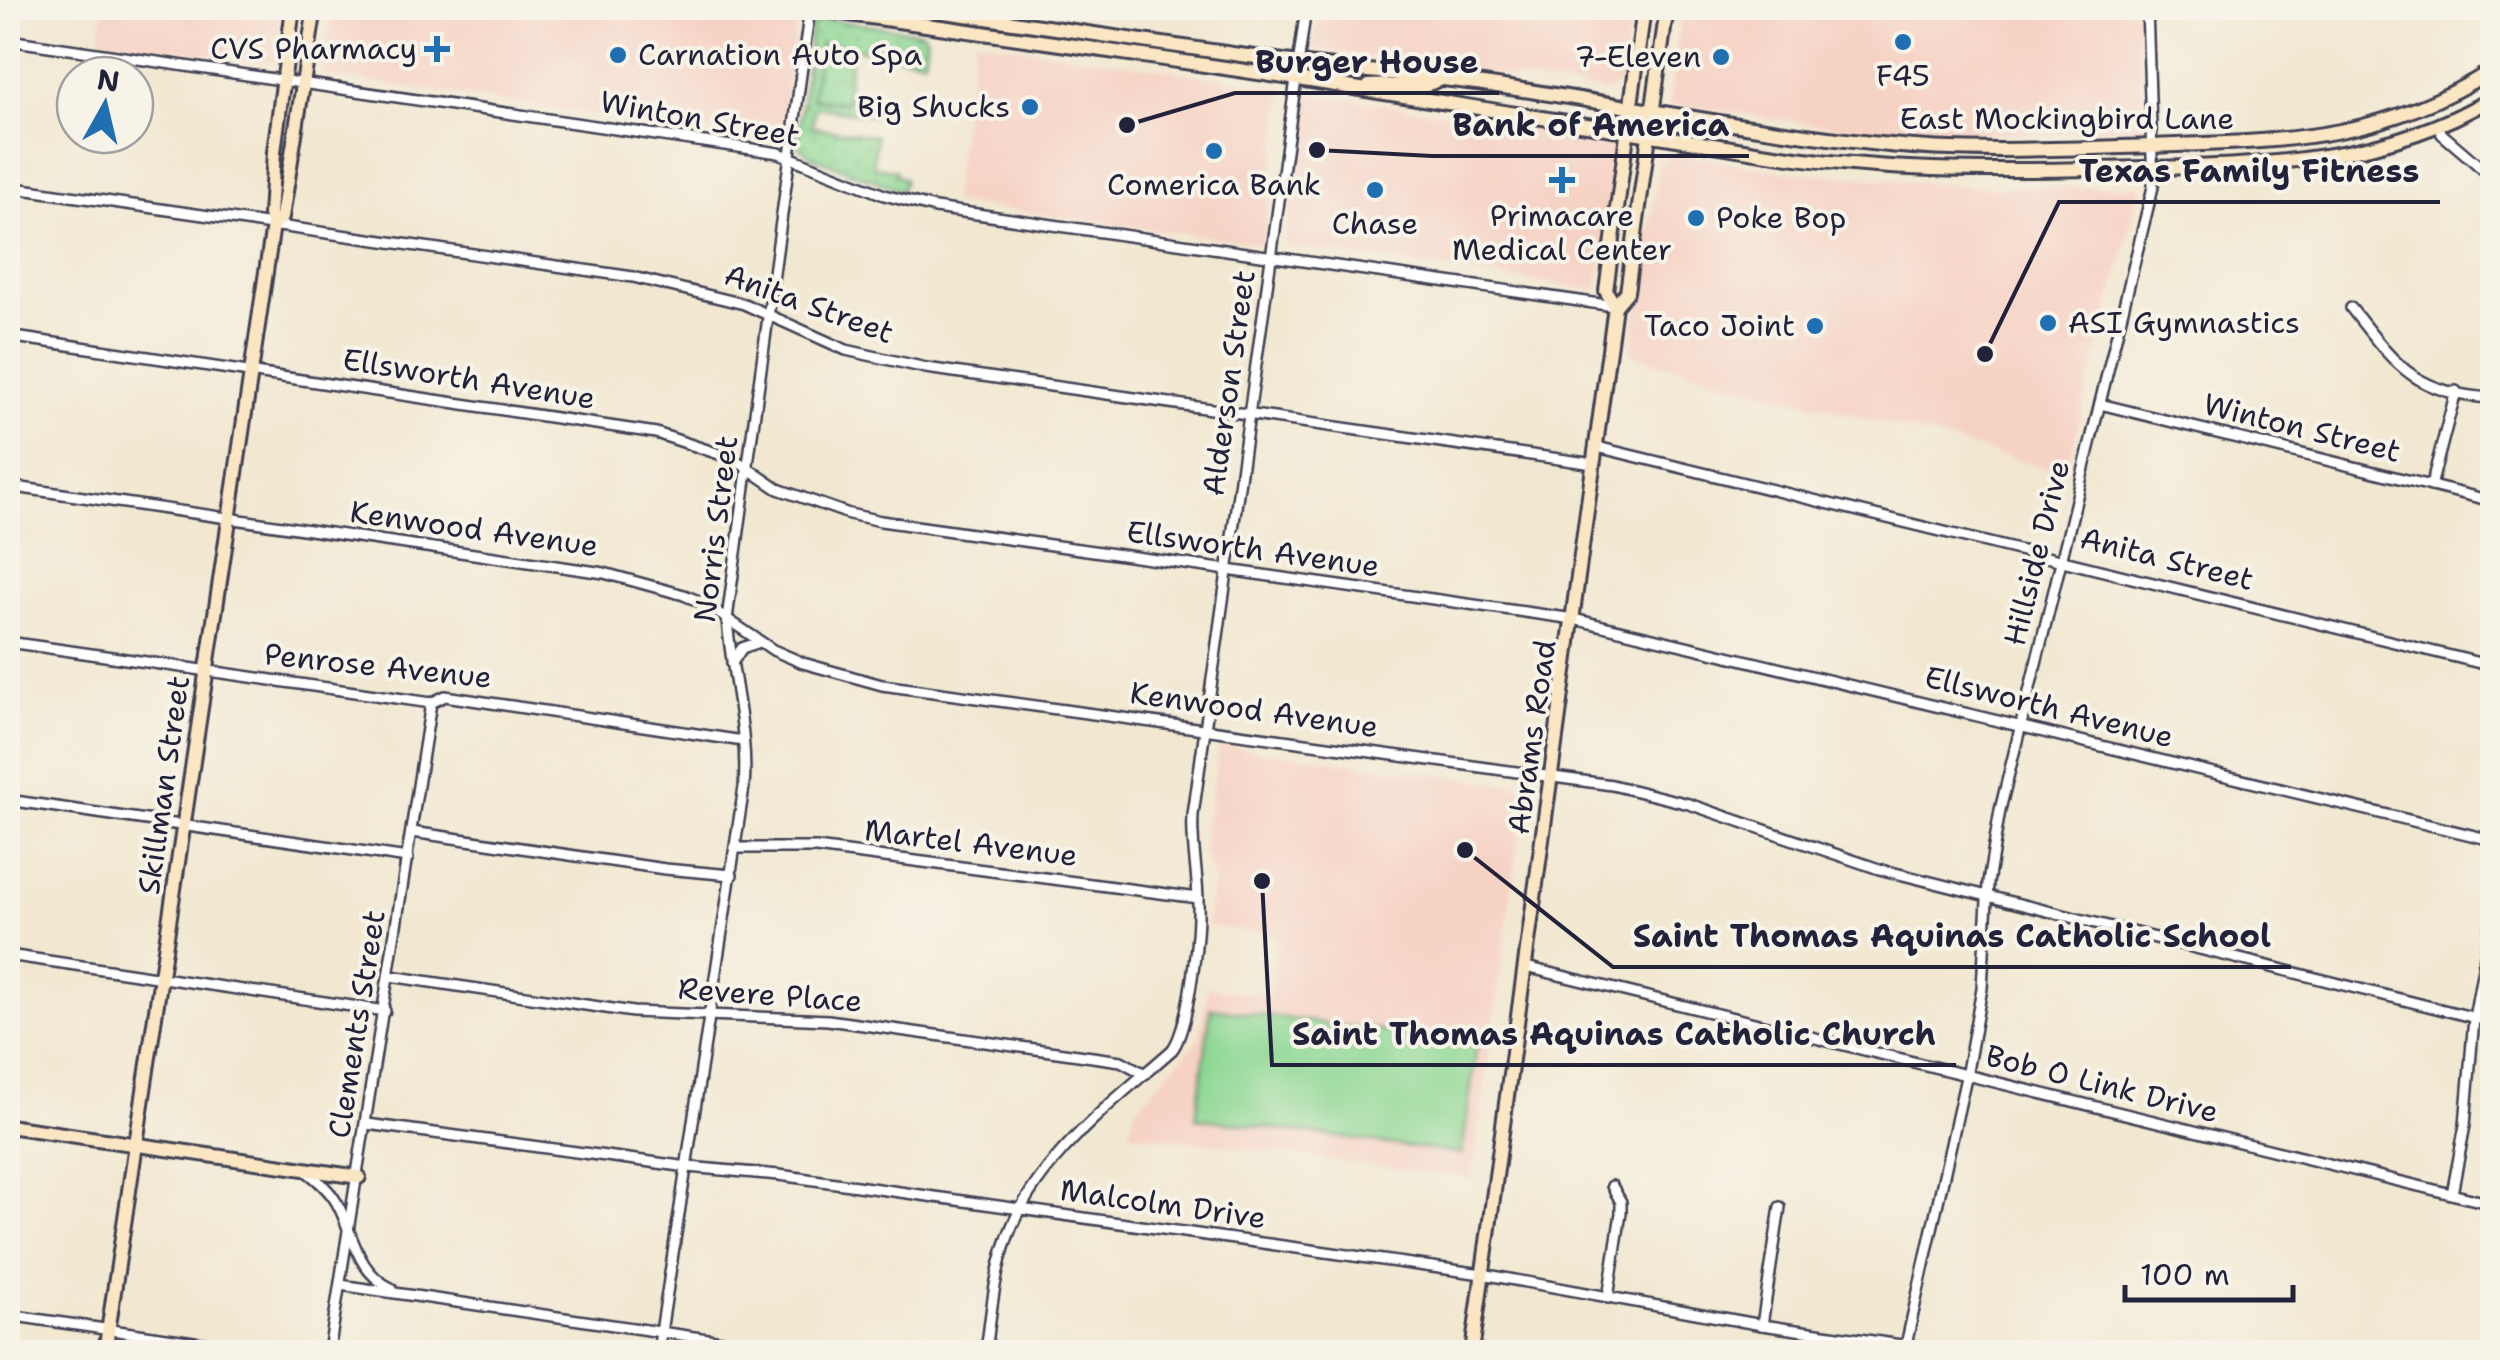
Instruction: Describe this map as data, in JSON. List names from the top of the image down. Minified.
{"streets":{"main road":["East Mockingbird Lane","Abrams Road","Skillman Street"],"street":["Winton Street","Anita Street","Ellsworth Avenue","Alderson Street","Kenwood Avenue","Norris Street","Hillside Drive","Penrose Avenue","Martel Avenue","Revere Place","Clements Street","Bob O Link Drive","Malcolm Drive"]},"crossings":[["Winton Street","Alderson Street"],["Winton Street","Norris Street"],["Winton Street","Hillside Drive"],["Winton Street","Abrams Road"],["Winton Street","Skillman Street"],["East Mockingbird Lane","Alderson Street"],["East Mockingbird Lane","Norris Street"],["East Mockingbird Lane","Hillside Drive"],["East Mockingbird Lane","Abrams Road"],["Anita Street","Alderson Street"],["Anita Street","Norris Street"],["Anita Street","Hillside Drive"],["Anita Street","Abrams Road"],["Anita Street","Skillman Street"],["Ellsworth Avenue","Alderson Street"],["Ellsworth Avenue","Norris Street"],["Ellsworth Avenue","Hillside Drive"],["Ellsworth Avenue","Abrams Road"],["Ellsworth Avenue","Skillman Street"],["Alderson Street","Kenwood Avenue"],["Alderson Street","Martel Avenue"],["Alderson Street","Revere Place"],["Alderson Street","Malcolm Drive"],["Kenwood Avenue","Norris Street"],["Kenwood Avenue","Hillside Drive"],["Kenwood Avenue","Abrams Road"],["Kenwood Avenue","Skillman Street"],["Norris Street","Penrose Avenue"],["Norris Street","Martel Avenue"],["Norris Street","Revere Place"],["Norris Street","Malcolm Drive"],["Hillside Drive","Bob O Link Drive"],["Hillside Drive","Malcolm Drive"],["Penrose Avenue","Skillman Street"],["Penrose Avenue","Clements Street"],["Abrams Road","Bob O Link Drive"],["Abrams Road","Malcolm Drive"],["Revere Place","Clements Street"],["Clements Street","Malcolm Drive"]],"places":{"other":["F45","Carnation Auto Spa","7-Eleven","Big Shucks","Burger House","Bank of America","Comerica Bank","Chase","Poke Bop","ASI Gymnastics","Taco Joint","Texas Family Fitness","Saint Thomas Aquinas Catholic School","Saint Thomas Aquinas Catholic Church"],"health":["CVS Pharmacy","Primacare Medical Center"]},"scale_bar":"100 m","north":"top"}
